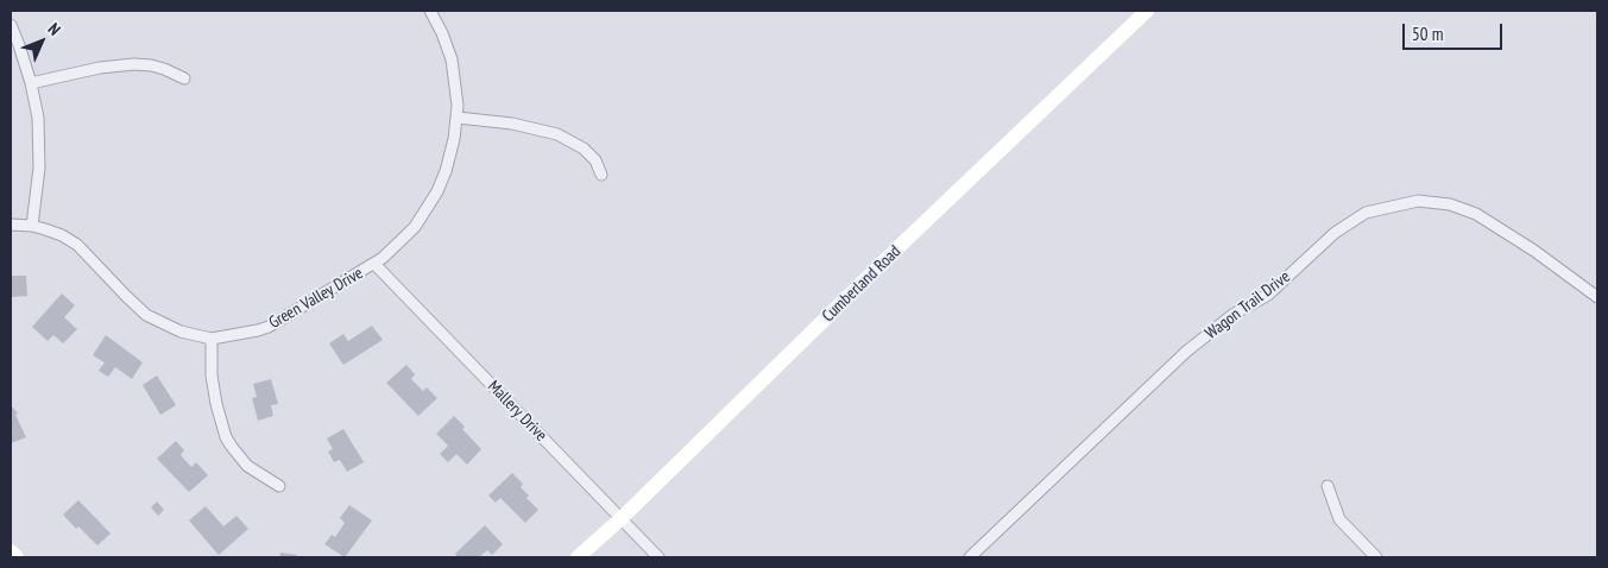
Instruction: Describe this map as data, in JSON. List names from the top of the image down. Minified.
{"streets":{"street":["Cumberland Road","Green Valley Drive","Wagon Trail Drive","Mallery Drive"]},"crossings":[["Cumberland Road","Mallery Drive"],["Green Valley Drive","Mallery Drive"]],"scale_bar":"50 m","north":"top right"}
